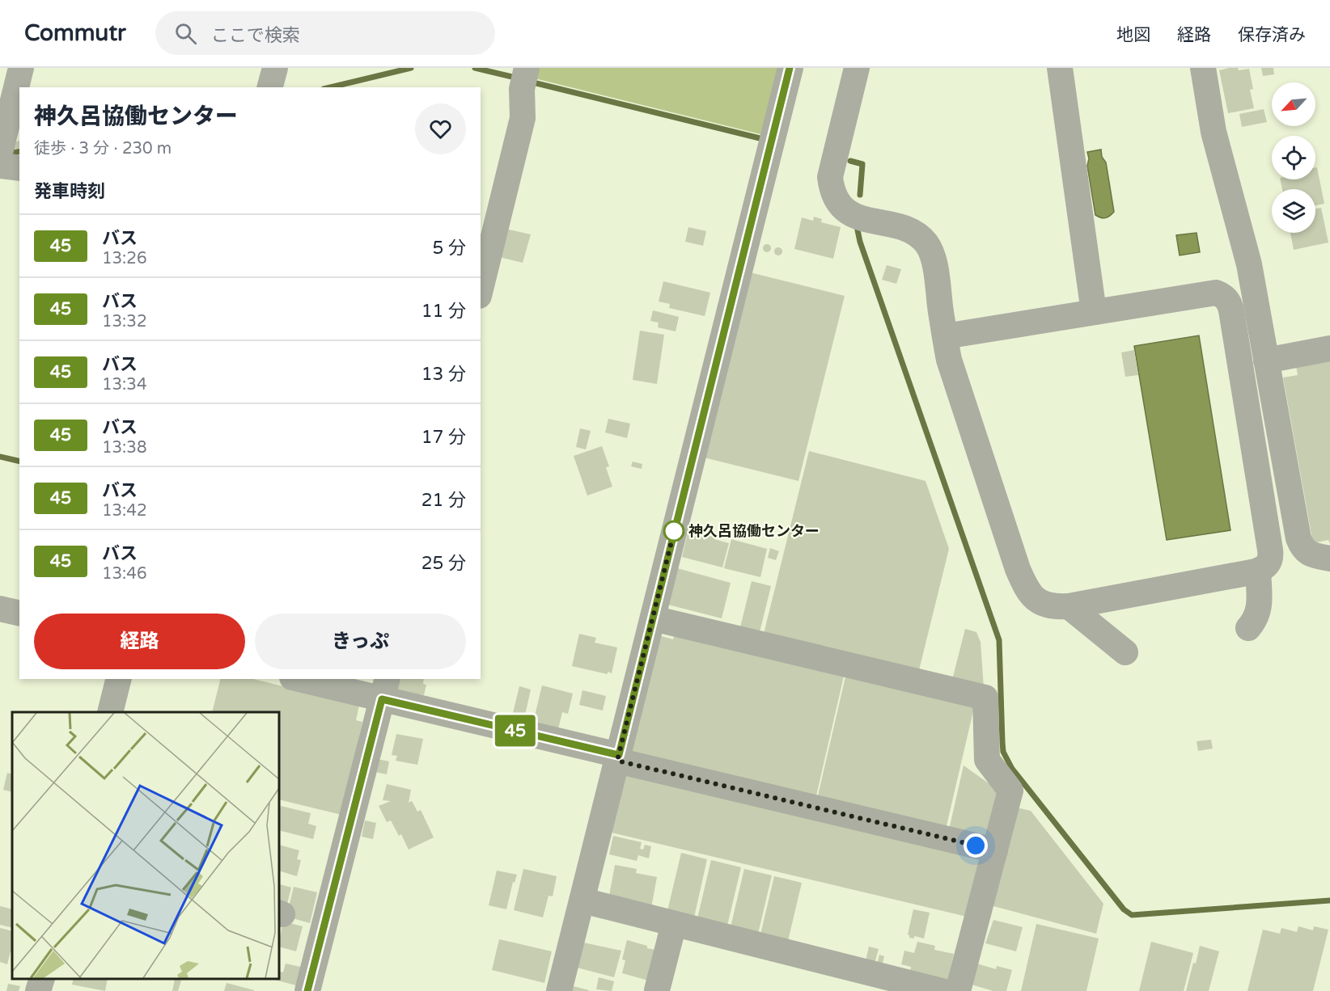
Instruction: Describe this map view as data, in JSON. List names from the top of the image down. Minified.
{"places":["神久呂協働センター"],"lines":["bus line 45"],"north":"bottom left","page":{"header":"Commutr","search":"ここで検索","nav":["地図","経路","保存済み"],"on_map":"45","heading":[["神久呂協働センター","徒歩 · 3 分 · 230 m"],"発車時刻"],"list":[{"mark":"45","name":"バス","note":"13:26","value":"5 分"},{"mark":"45","name":"バス","note":"13:32","value":"11 分"},{"mark":"45","name":"バス","note":"13:34","value":"13 分"},{"mark":"45","name":"バス","note":"13:38","value":"17 分"},{"mark":"45","name":"バス","note":"13:42","value":"21 分"},{"mark":"45","name":"バス","note":"13:46","value":"25 分"}],"buttons":["経路","きっぷ"]}}
